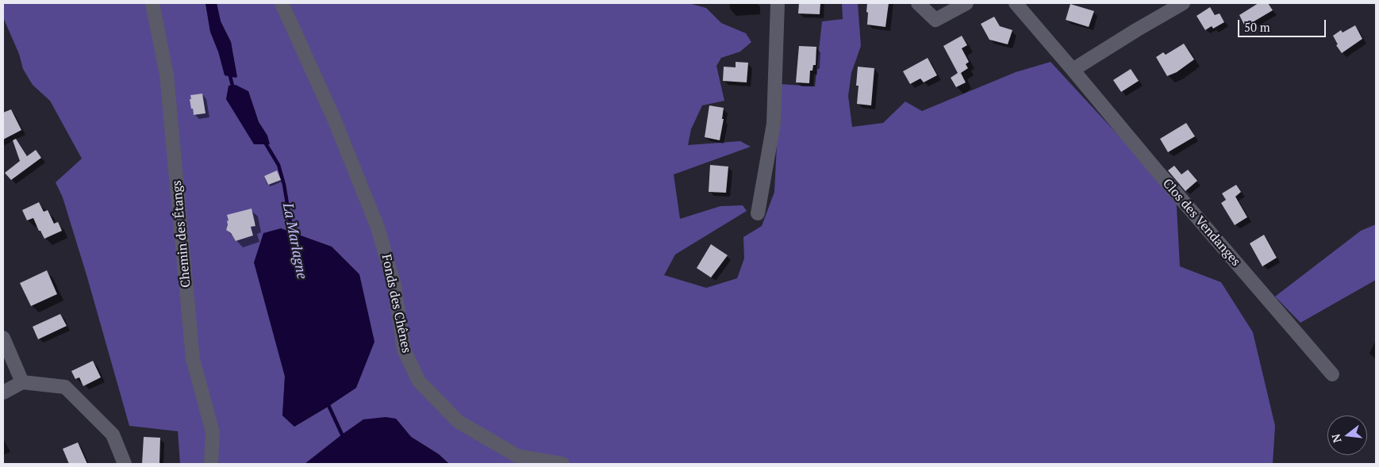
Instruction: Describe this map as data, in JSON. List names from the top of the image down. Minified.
{"streets":{"street":["Clos des Vendanges","Chemin des Étangs","Fonds des Chênes"]},"water":["La Marlagne"],"scale_bar":"50 m","north":"left"}
